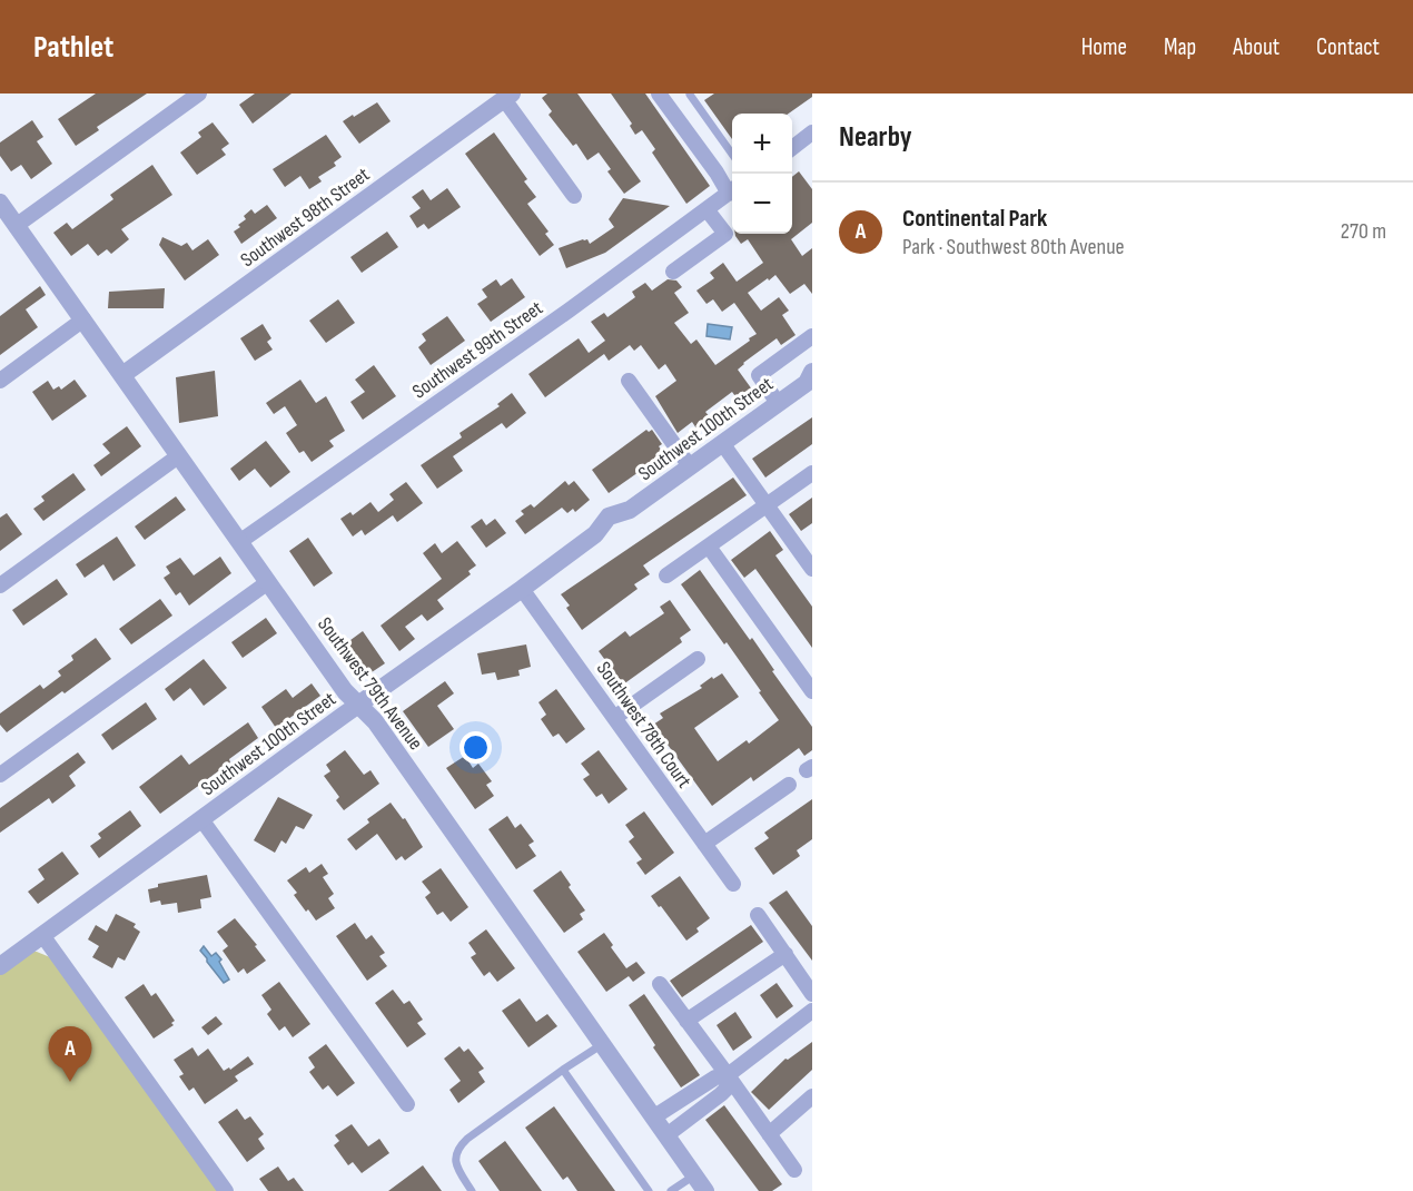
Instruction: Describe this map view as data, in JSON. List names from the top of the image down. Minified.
{"streets":{"street":["Southwest 98th Street","Southwest 99th Street","Southwest 100th Street","Southwest 79th Avenue","Southwest 78th Court"]},"crossings":[["Southwest 98th Street","Southwest 79th Avenue"],["Southwest 99th Street","Southwest 79th Avenue"],["Southwest 100th Street","Southwest 79th Avenue"],["Southwest 100th Street","Southwest 78th Court"]],"page":{"header":"Pathlet","nav":["Home","Map","About","Contact"],"heading":"Nearby","map_buttons":["+","−"],"list":[{"mark":"A","name":"Continental Park","note":"Park · Southwest 80th Avenue","value":"270 m"}],"pins":"A"}}
